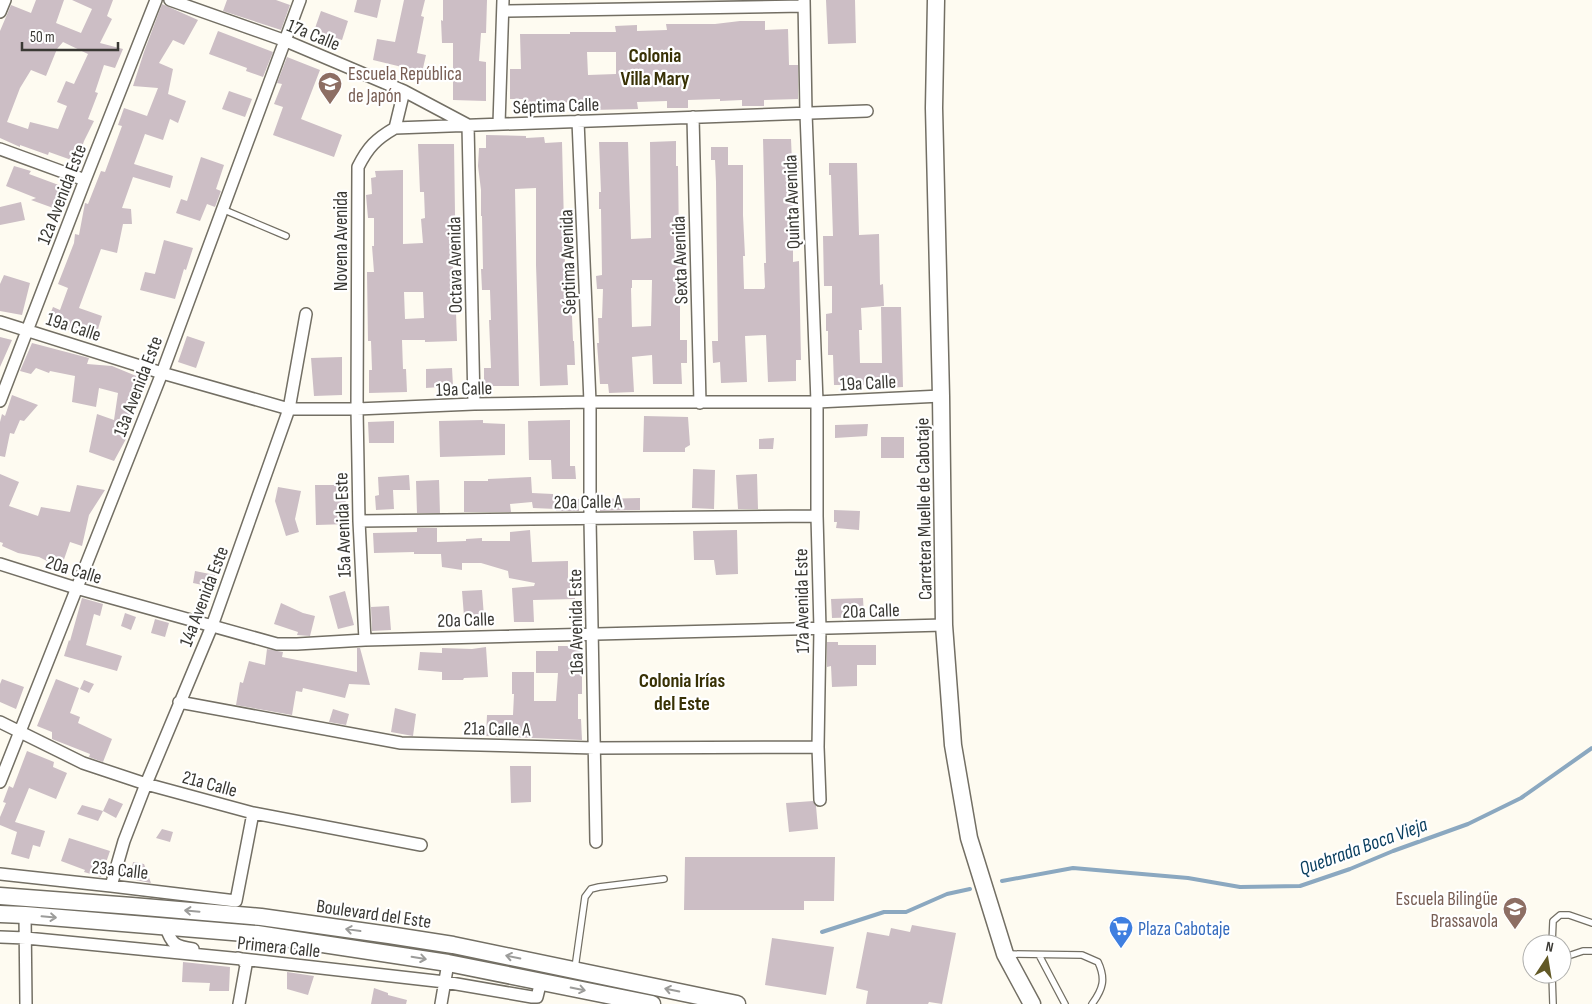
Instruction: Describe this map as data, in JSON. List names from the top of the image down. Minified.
{"streets":{"main road":["Carretera Muelle de Cabotaje","Boulevard del Este"],"street":["17a Calle","Séptima Calle","12a Avenida Este","Quinta Avenida","Novena Avenida","Sexta Avenida","Séptima Avenida","Octava Avenida","19a Calle","13a Avenida Este","20a Calle A","15a Avenida Este","20a Calle","14a Avenida Este","17a Avenida Este","16a Avenida Este","21a Calle A","21a Calle","23a Calle","Primera Calle"]},"crossings":[["17a Calle","Séptima Calle"],["17a Calle","Octava Avenida"],["17a Calle","13a Avenida Este"],["Séptima Calle","Quinta Avenida"],["Séptima Calle","Novena Avenida"],["Séptima Calle","Sexta Avenida"],["Séptima Calle","Séptima Avenida"],["Séptima Calle","Octava Avenida"],["12a Avenida Este","19a Calle"],["Quinta Avenida","19a Calle"],["Quinta Avenida","17a Avenida Este"],["Novena Avenida","19a Calle"],["Novena Avenida","15a Avenida Este"],["Sexta Avenida","19a Calle"],["Séptima Avenida","19a Calle"],["Séptima Avenida","16a Avenida Este"],["Octava Avenida","19a Calle"],["19a Calle","13a Avenida Este"],["19a Calle","Carretera Muelle de Cabotaje"],["19a Calle","15a Avenida Este"],["19a Calle","14a Avenida Este"],["19a Calle","17a Avenida Este"],["19a Calle","16a Avenida Este"],["13a Avenida Este","20a Calle"],["13a Avenida Este","21a Calle"],["20a Calle A","15a Avenida Este"],["20a Calle A","17a Avenida Este"],["20a Calle A","16a Avenida Este"],["Carretera Muelle de Cabotaje","20a Calle"],["15a Avenida Este","20a Calle"],["20a Calle","14a Avenida Este"],["20a Calle","17a Avenida Este"],["20a Calle","16a Avenida Este"],["14a Avenida Este","21a Calle A"],["14a Avenida Este","21a Calle"],["14a Avenida Este","23a Calle"],["17a Avenida Este","21a Calle A"],["16a Avenida Este","21a Calle A"],["21a Calle","23a Calle"]],"districts":["Colonia Villa Mary","Colonia Irías del Este"],"water":["Quebrada Boca Vieja"],"places":{"school or university":["Escuela República de Japón","Escuela Bilingüe Brassavola"],"supermarket":["Plaza Cabotaje"]},"scale_bar":"50 m","north":"top"}
